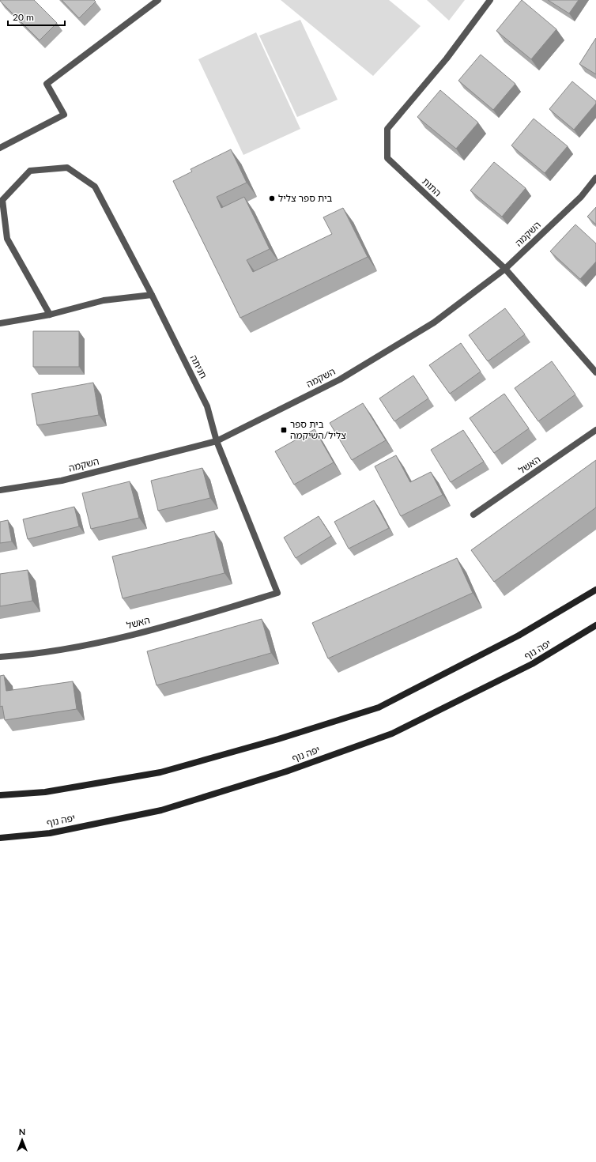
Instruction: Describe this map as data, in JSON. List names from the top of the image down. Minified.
{"streets":{"street":["התות","השקמה","חניתה","האשל","יפה נוף"]},"crossings":[["התות","השקמה"],["השקמה","חניתה"],["חניתה","האשל"]],"places":{"other":["בית ספר צליל"],"transit":["בית ספר צליל/השיקמה"]},"scale_bar":"20 m","north":"top"}
